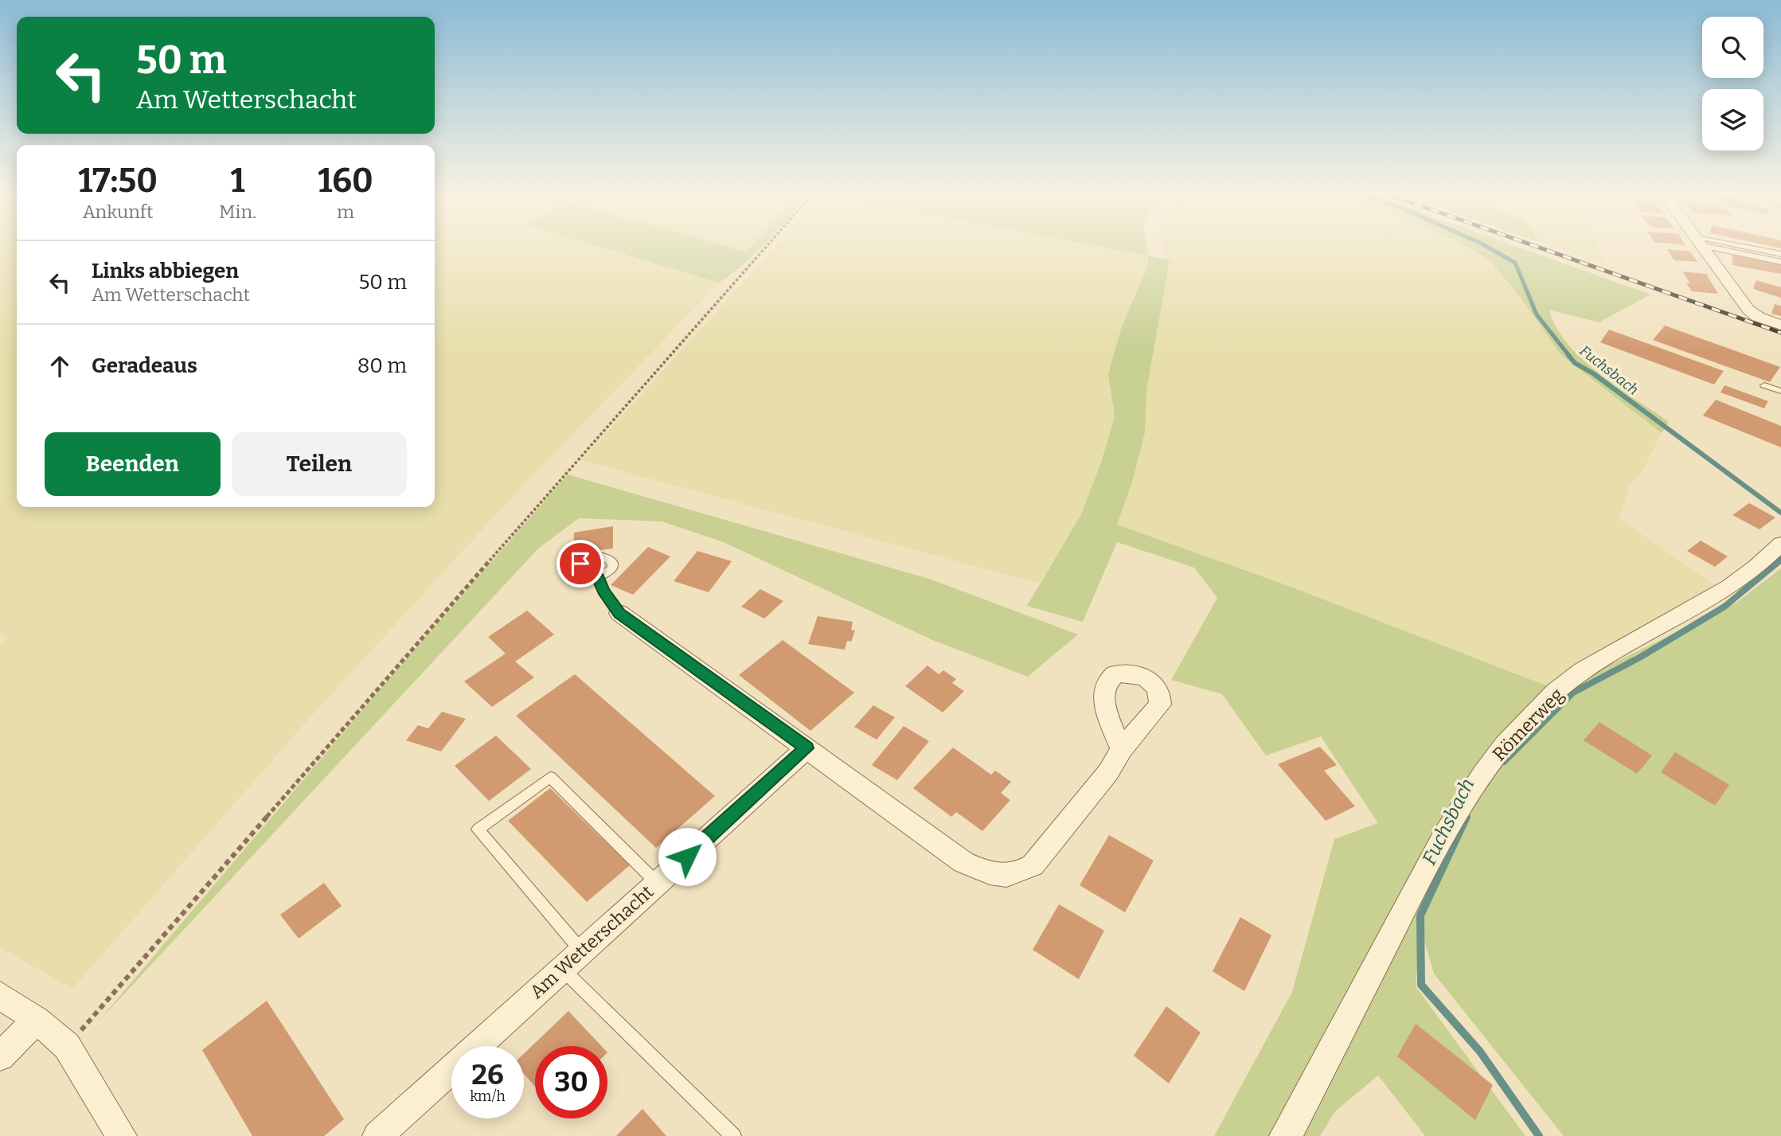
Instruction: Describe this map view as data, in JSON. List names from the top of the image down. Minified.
{"streets":{"street":["Römerweg","Am Wetterschacht"]},"water":["Fuchsbach"],"page":{"turn":["50 m","Am Wetterschacht"],"eta":["17:50","Ankunft","1","Min.","160","m"],"list":[{"name":"Links abbiegen","note":"Am Wetterschacht","value":"50 m"},{"name":"Geradeaus","value":"80 m"}],"buttons":["Beenden","Teilen"],"speed":"26 km/h","limit":"30"}}
